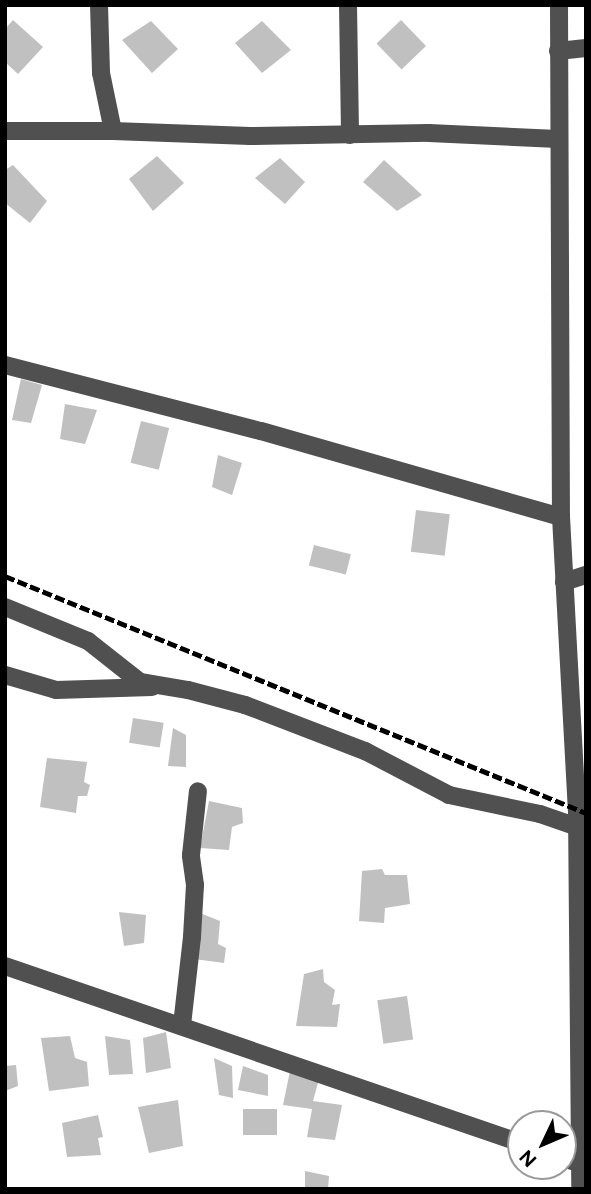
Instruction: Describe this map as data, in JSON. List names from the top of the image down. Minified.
{"north":"bottom left"}
